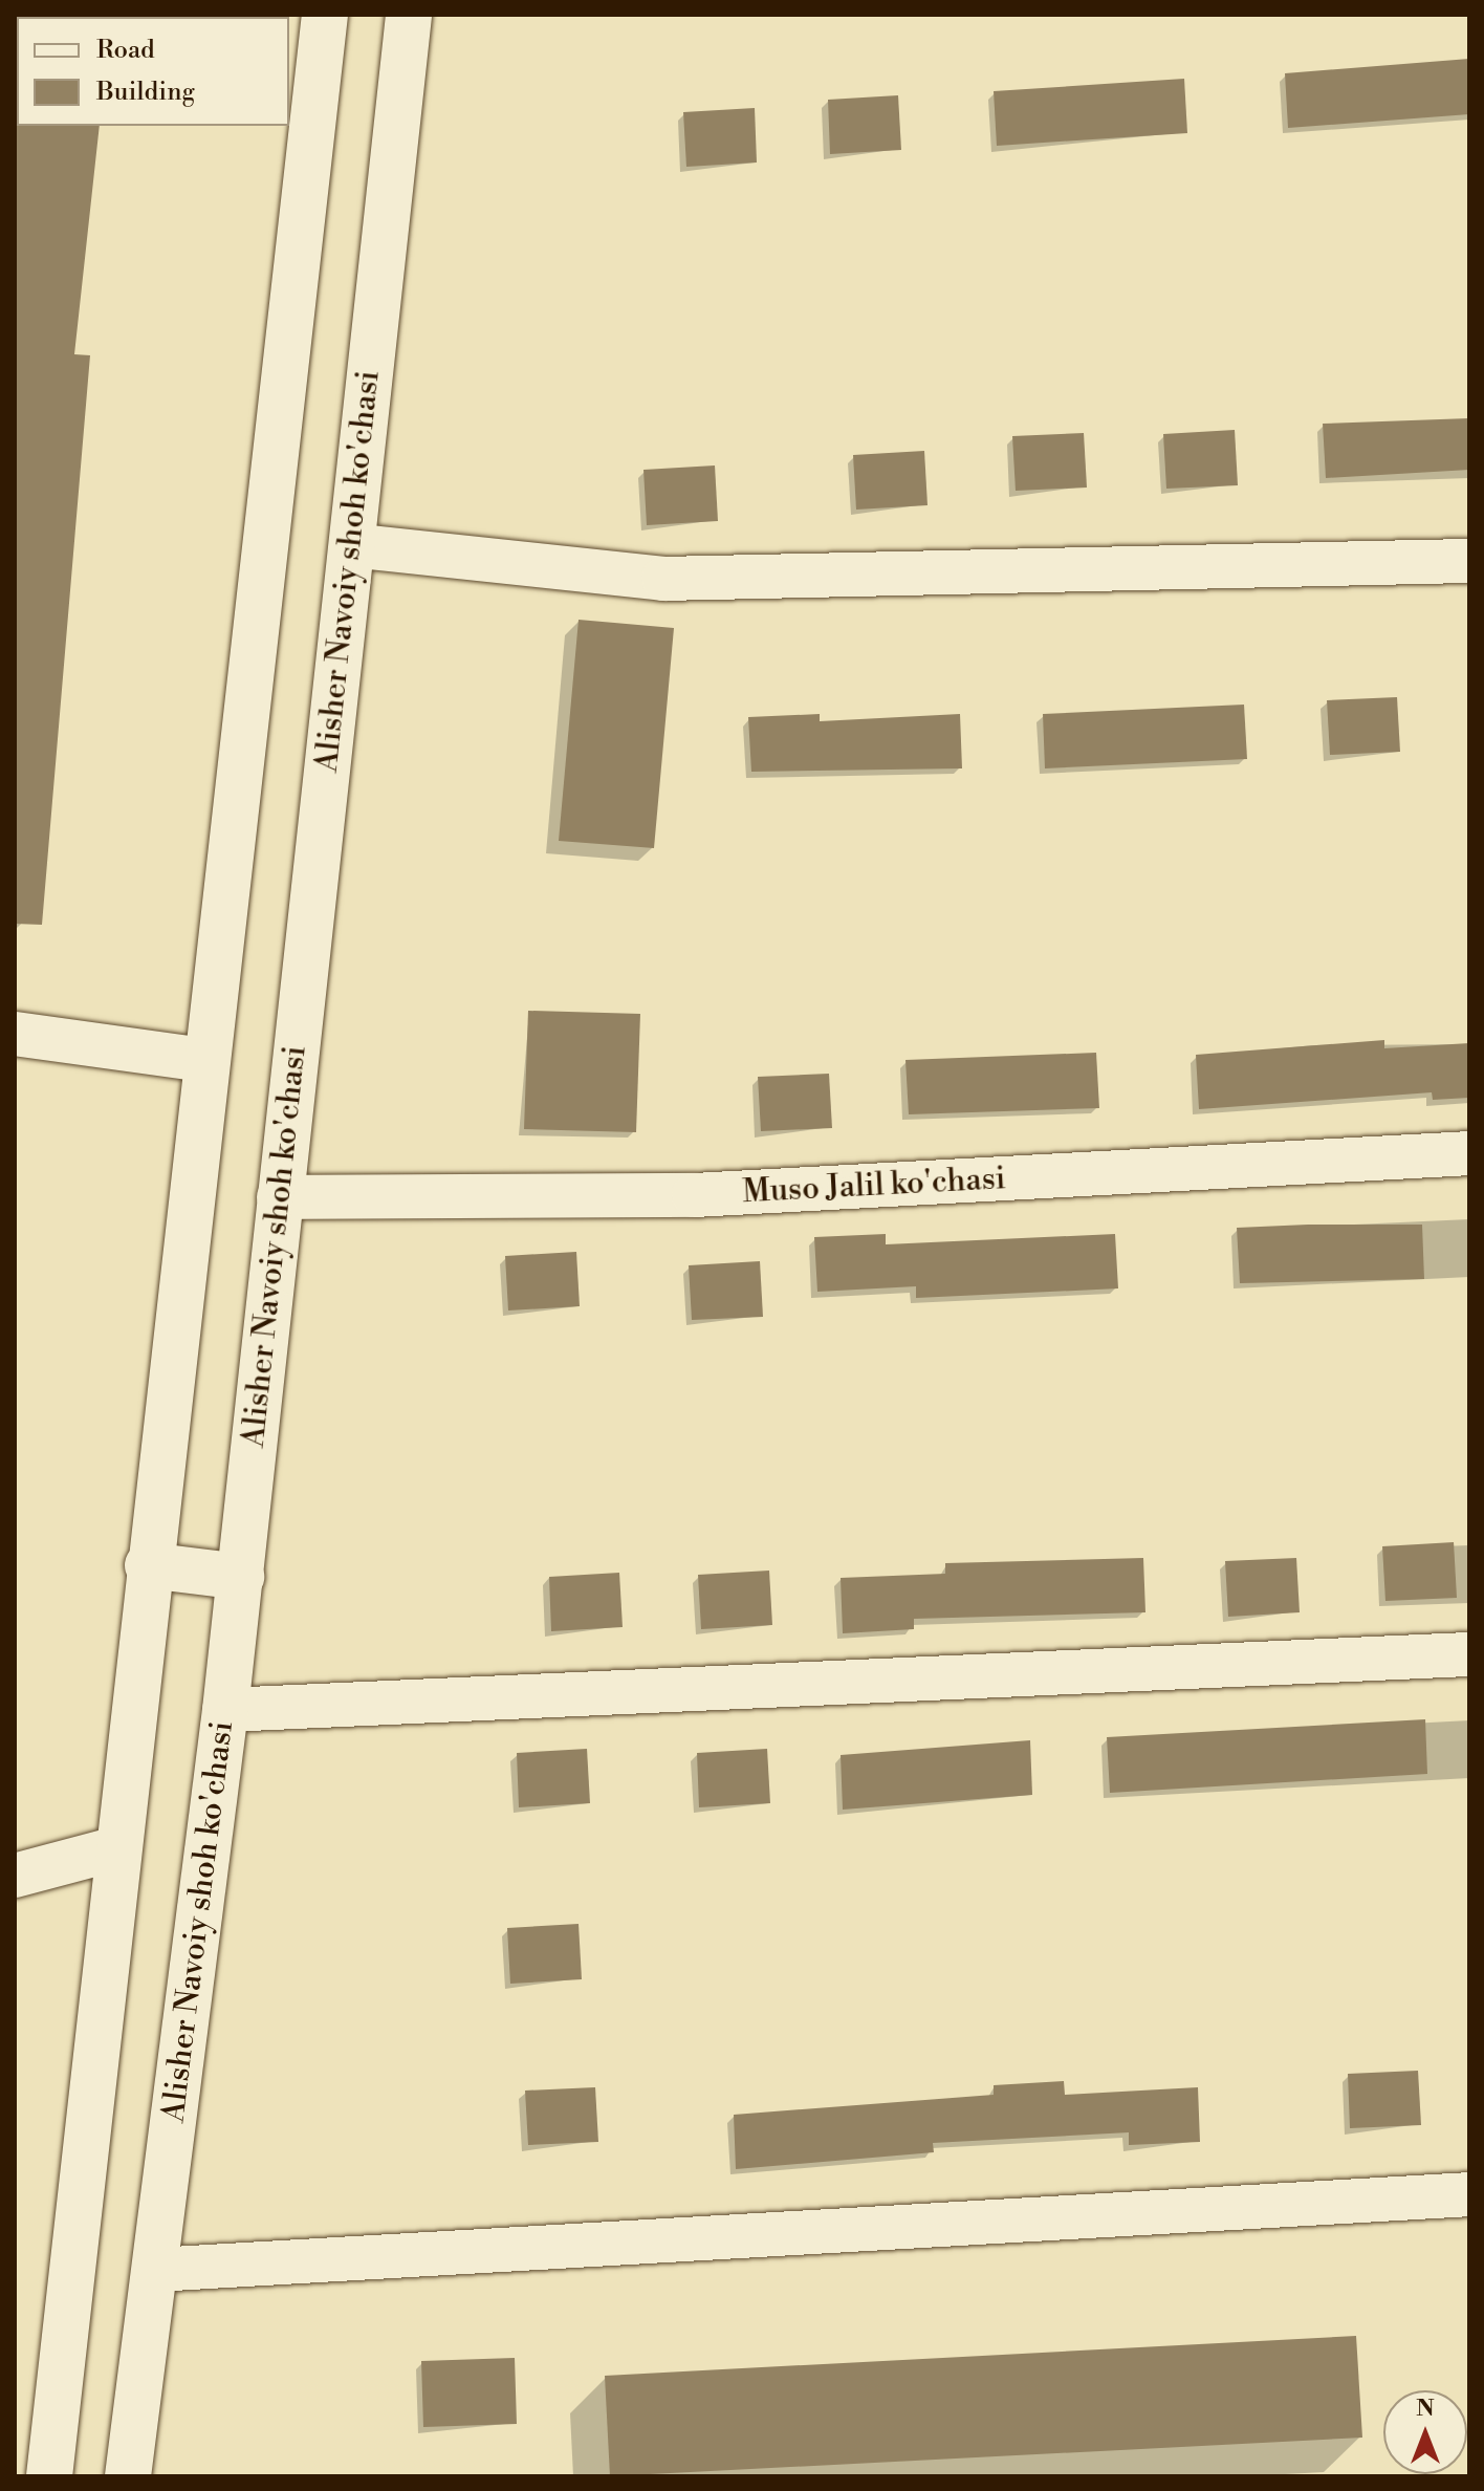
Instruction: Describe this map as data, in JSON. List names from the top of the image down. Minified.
{"streets":{"main road":["Alisher Navoiy shoh ko'chasi"],"street":["Muso Jalil ko'chasi"]},"crossings":[["Alisher Navoiy shoh ko'chasi","Muso Jalil ko'chasi"]],"legend":["Road","Building"],"north":"top"}
